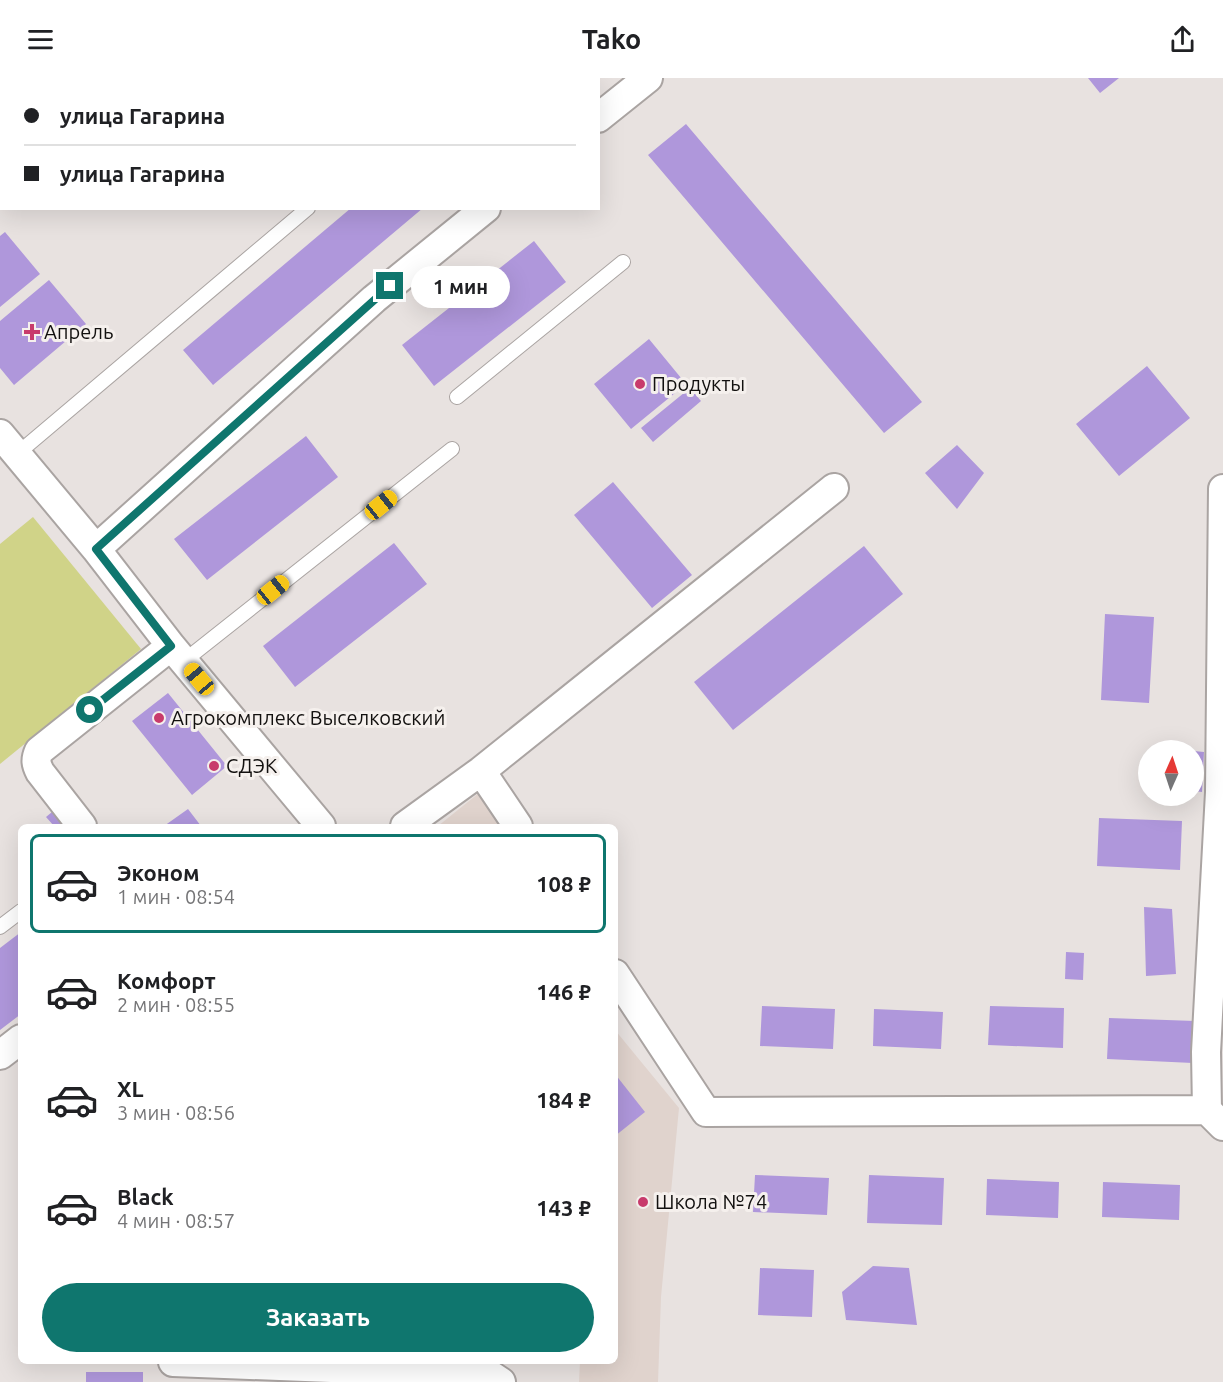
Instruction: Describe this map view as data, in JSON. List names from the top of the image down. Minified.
{"places":{"health":["Апрель"],"other":["Продукты","Агрокомплекс Выселковский","СДЭК","Школа №74"]},"north":"top","page":{"header":"Tako","banner":["улица Гагарина","улица Гагарина"],"bubble":"1 мин","list":[{"name":"Эконом","note":"1 мин · 08:54","value":"108 ₽"},{"name":"Комфорт","note":"2 мин · 08:55","value":"146 ₽"},{"name":"XL","note":"3 мин · 08:56","value":"184 ₽"},{"name":"Black","note":"4 мин · 08:57","value":"143 ₽"}],"buttons":"Заказать"}}
